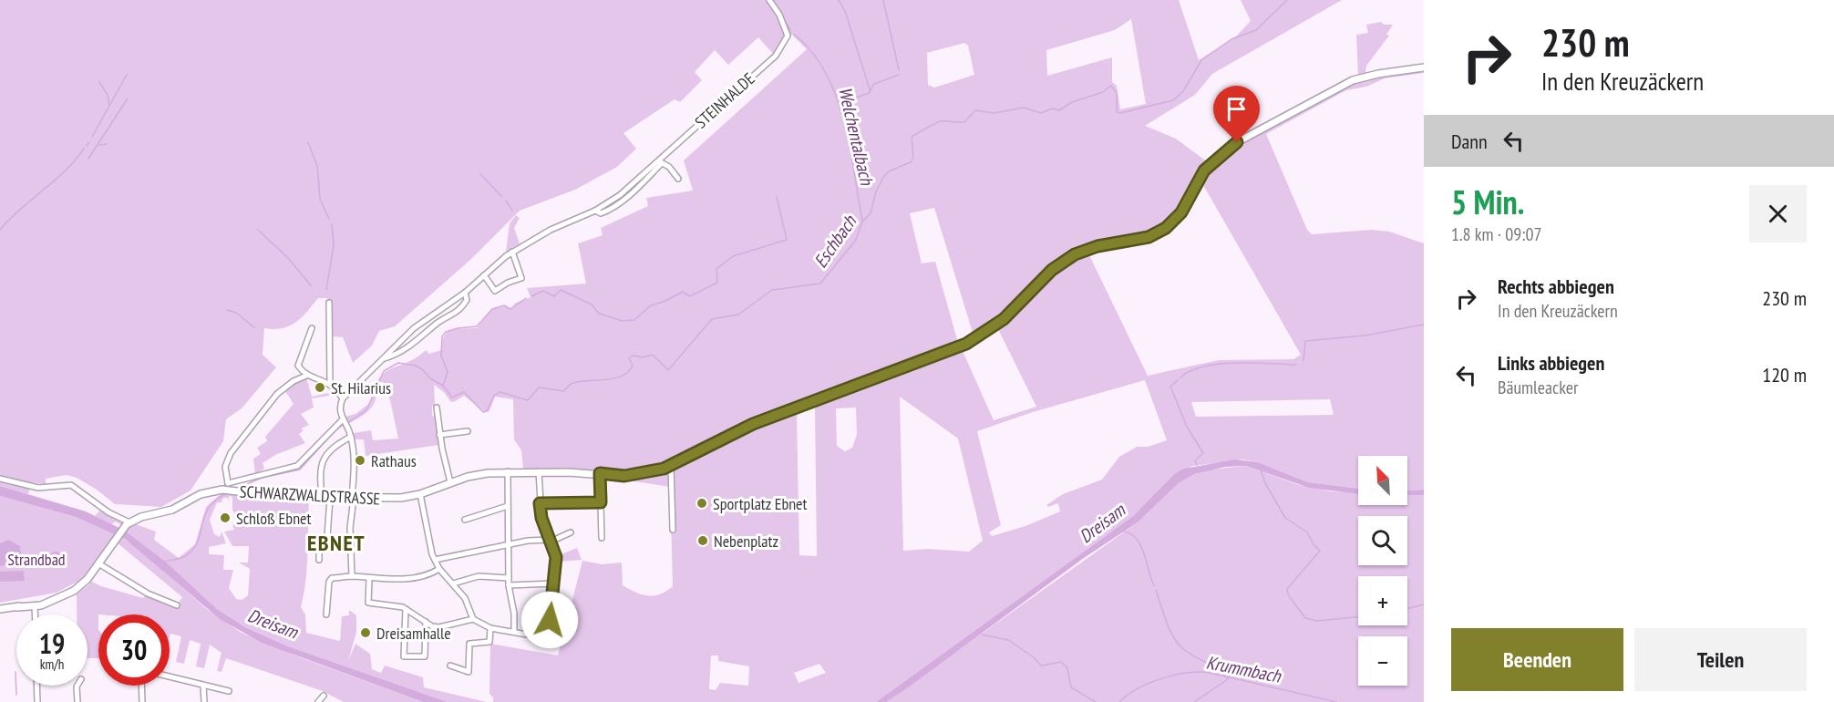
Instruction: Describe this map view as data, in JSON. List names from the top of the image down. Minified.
{"streets":{"main road":["SCHWARZWALDSTRASSE"],"street":["STEINHALDE"]},"districts":["EBNET"],"water":["Welchentalbach","Eschbach","Dreisam","Krummbach"],"parks":["Strandbad"],"places":["St. Hilarius","Rathaus","Sportplatz Ebnet","Schloß Ebnet","Nebenplatz","Dreisamhalle"],"north":"top left","page":{"turn":["230 m","In den Kreuzäckern"],"then":"Dann","heading":["5 Min.","1.8 km · 09:07"],"list":[{"name":"Rechts abbiegen","note":"In den Kreuzäckern","value":"230 m"},{"name":"Links abbiegen","note":"Bäumleacker","value":"120 m"}],"map_buttons":["+","−"],"speed":"19 km/h","limit":"30","buttons":["Beenden","Teilen"]}}
